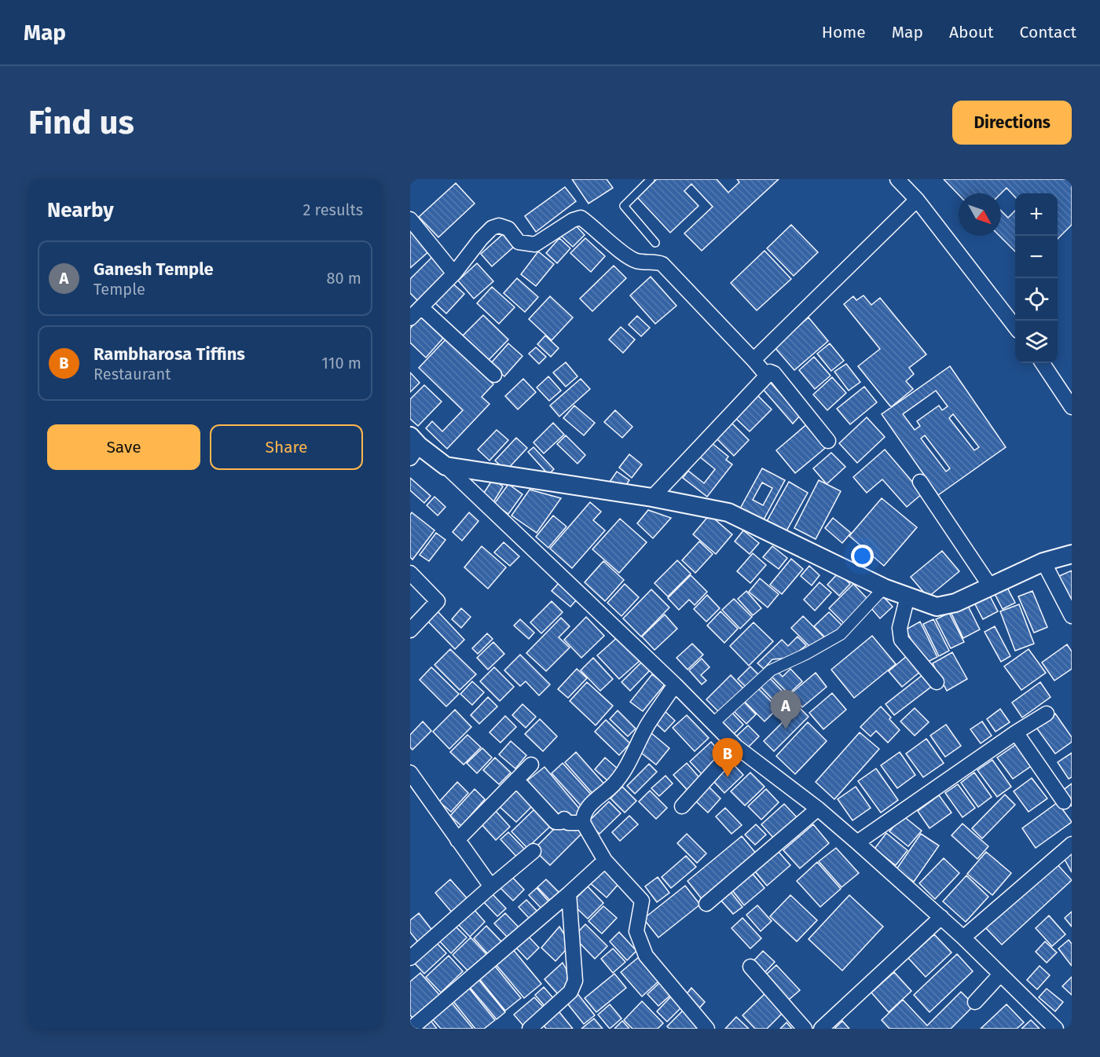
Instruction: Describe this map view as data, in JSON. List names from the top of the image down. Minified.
{"north":"bottom right","page":{"header":"Map","nav":["Home","Map","About","Contact"],"buttons":["Directions",["Save","Share"]],"title":"Find us","heading":["Nearby","2 results"],"map_buttons":["+","−"],"list":[{"mark":"A","name":"Ganesh Temple","note":"Temple","value":"80 m"},{"mark":"B","name":"Rambharosa Tiffins","note":"Restaurant","value":"110 m"}],"pins":["A","B"]}}
